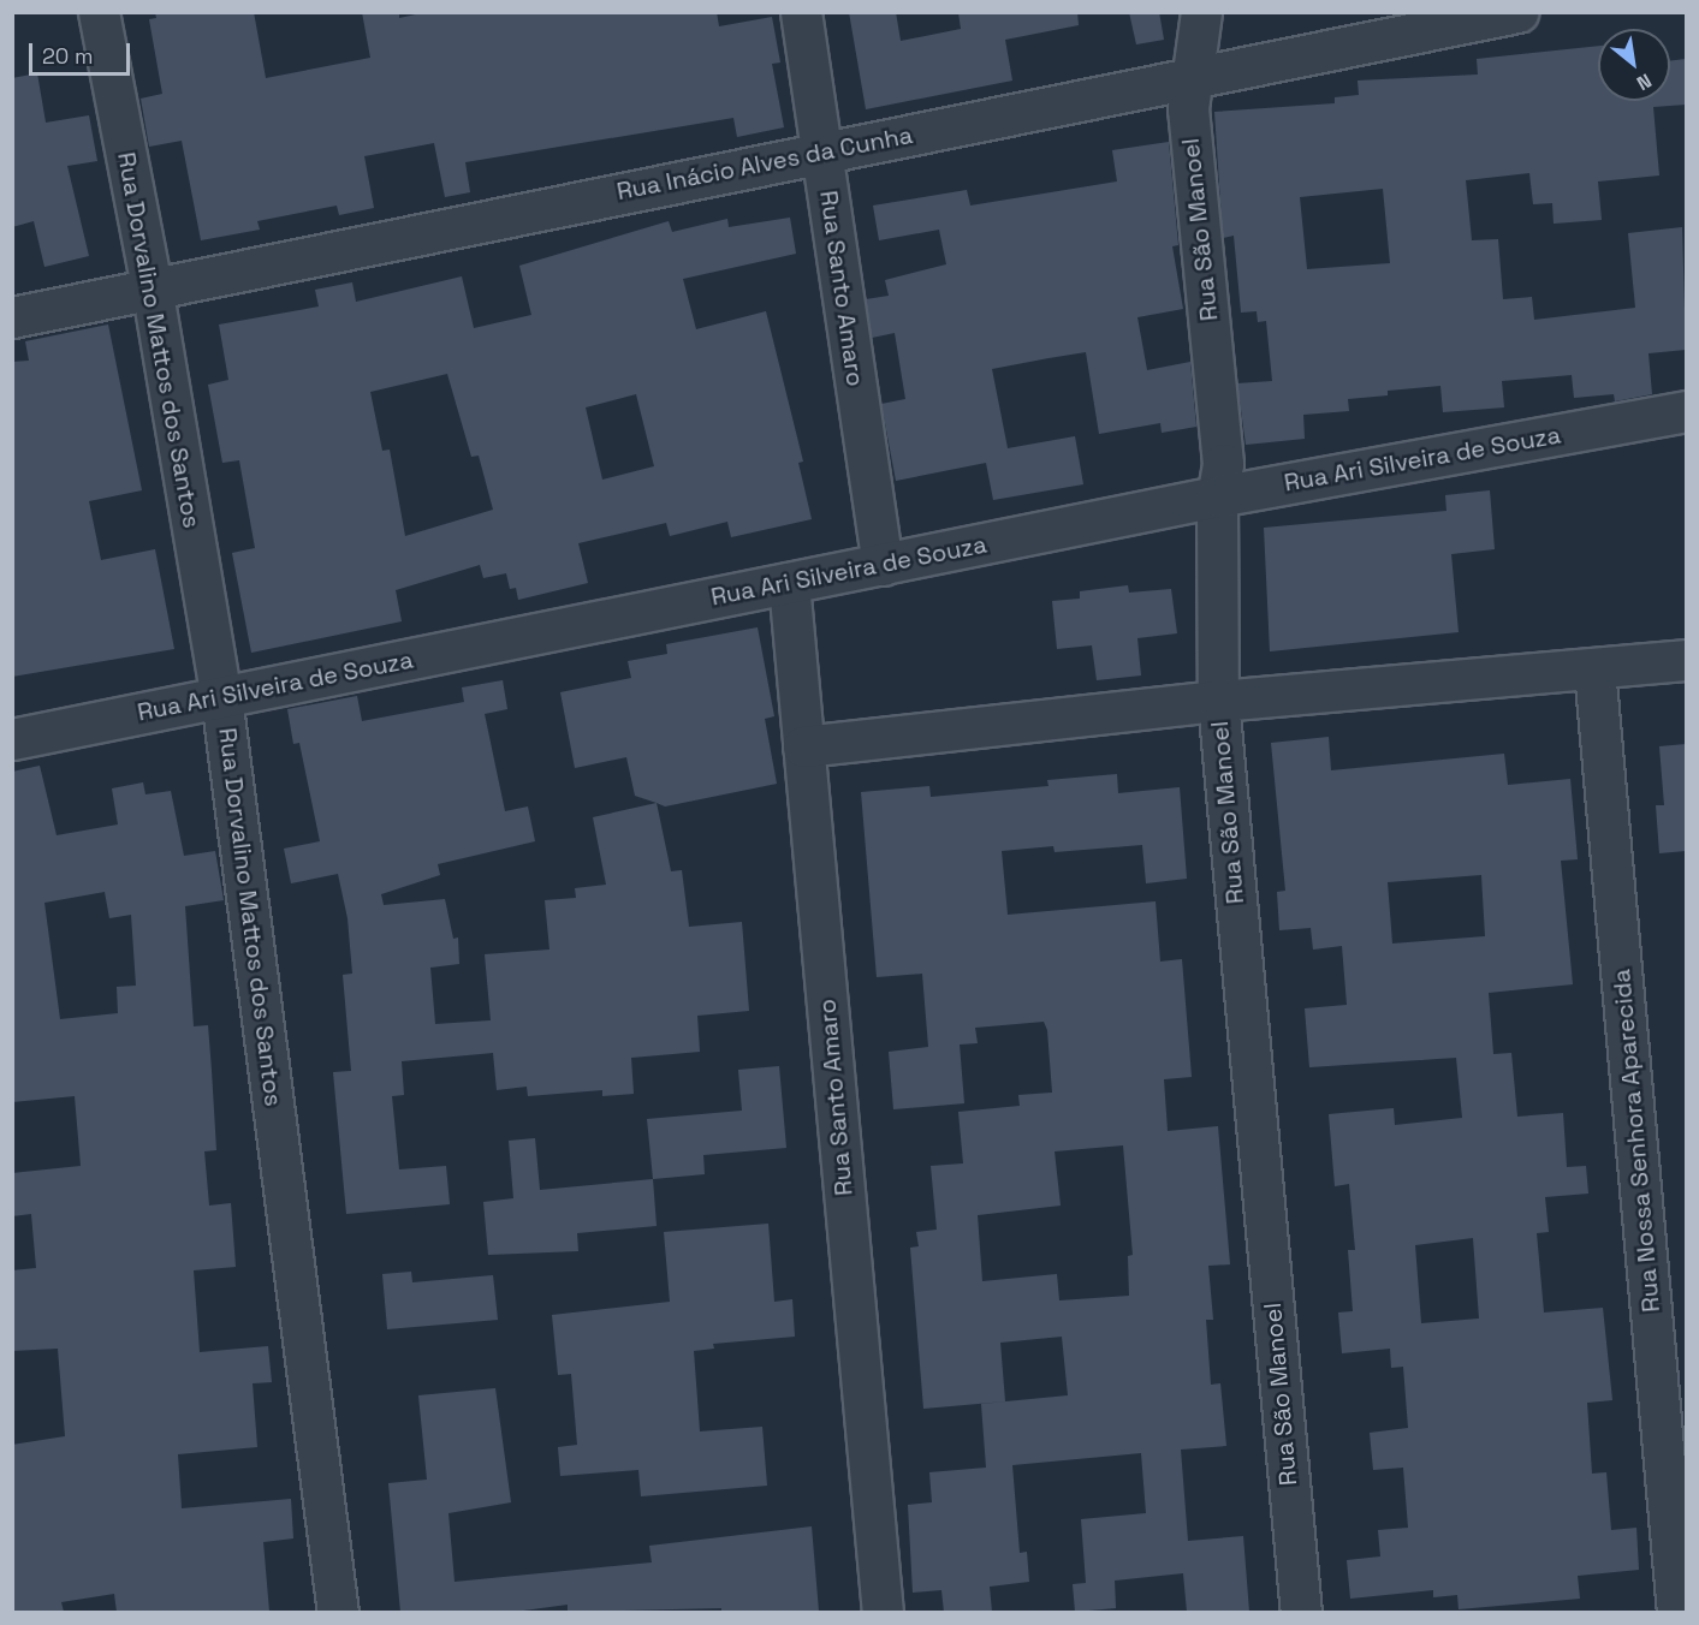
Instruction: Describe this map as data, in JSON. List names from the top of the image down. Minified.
{"streets":{"street":["Rua Inácio Alves da Cunha","Rua São Manoel","Rua Santo Amaro","Rua Dorvalino Mattos dos Santos","Rua Ari Silveira de Souza","Rua Nossa Senhora Aparecida"]},"crossings":[["Rua Inácio Alves da Cunha","Rua São Manoel"],["Rua Inácio Alves da Cunha","Rua Santo Amaro"],["Rua Inácio Alves da Cunha","Rua Dorvalino Mattos dos Santos"],["Rua São Manoel","Rua Ari Silveira de Souza"],["Rua Santo Amaro","Rua Ari Silveira de Souza"],["Rua Dorvalino Mattos dos Santos","Rua Ari Silveira de Souza"]],"scale_bar":"20 m","north":"bottom right"}
